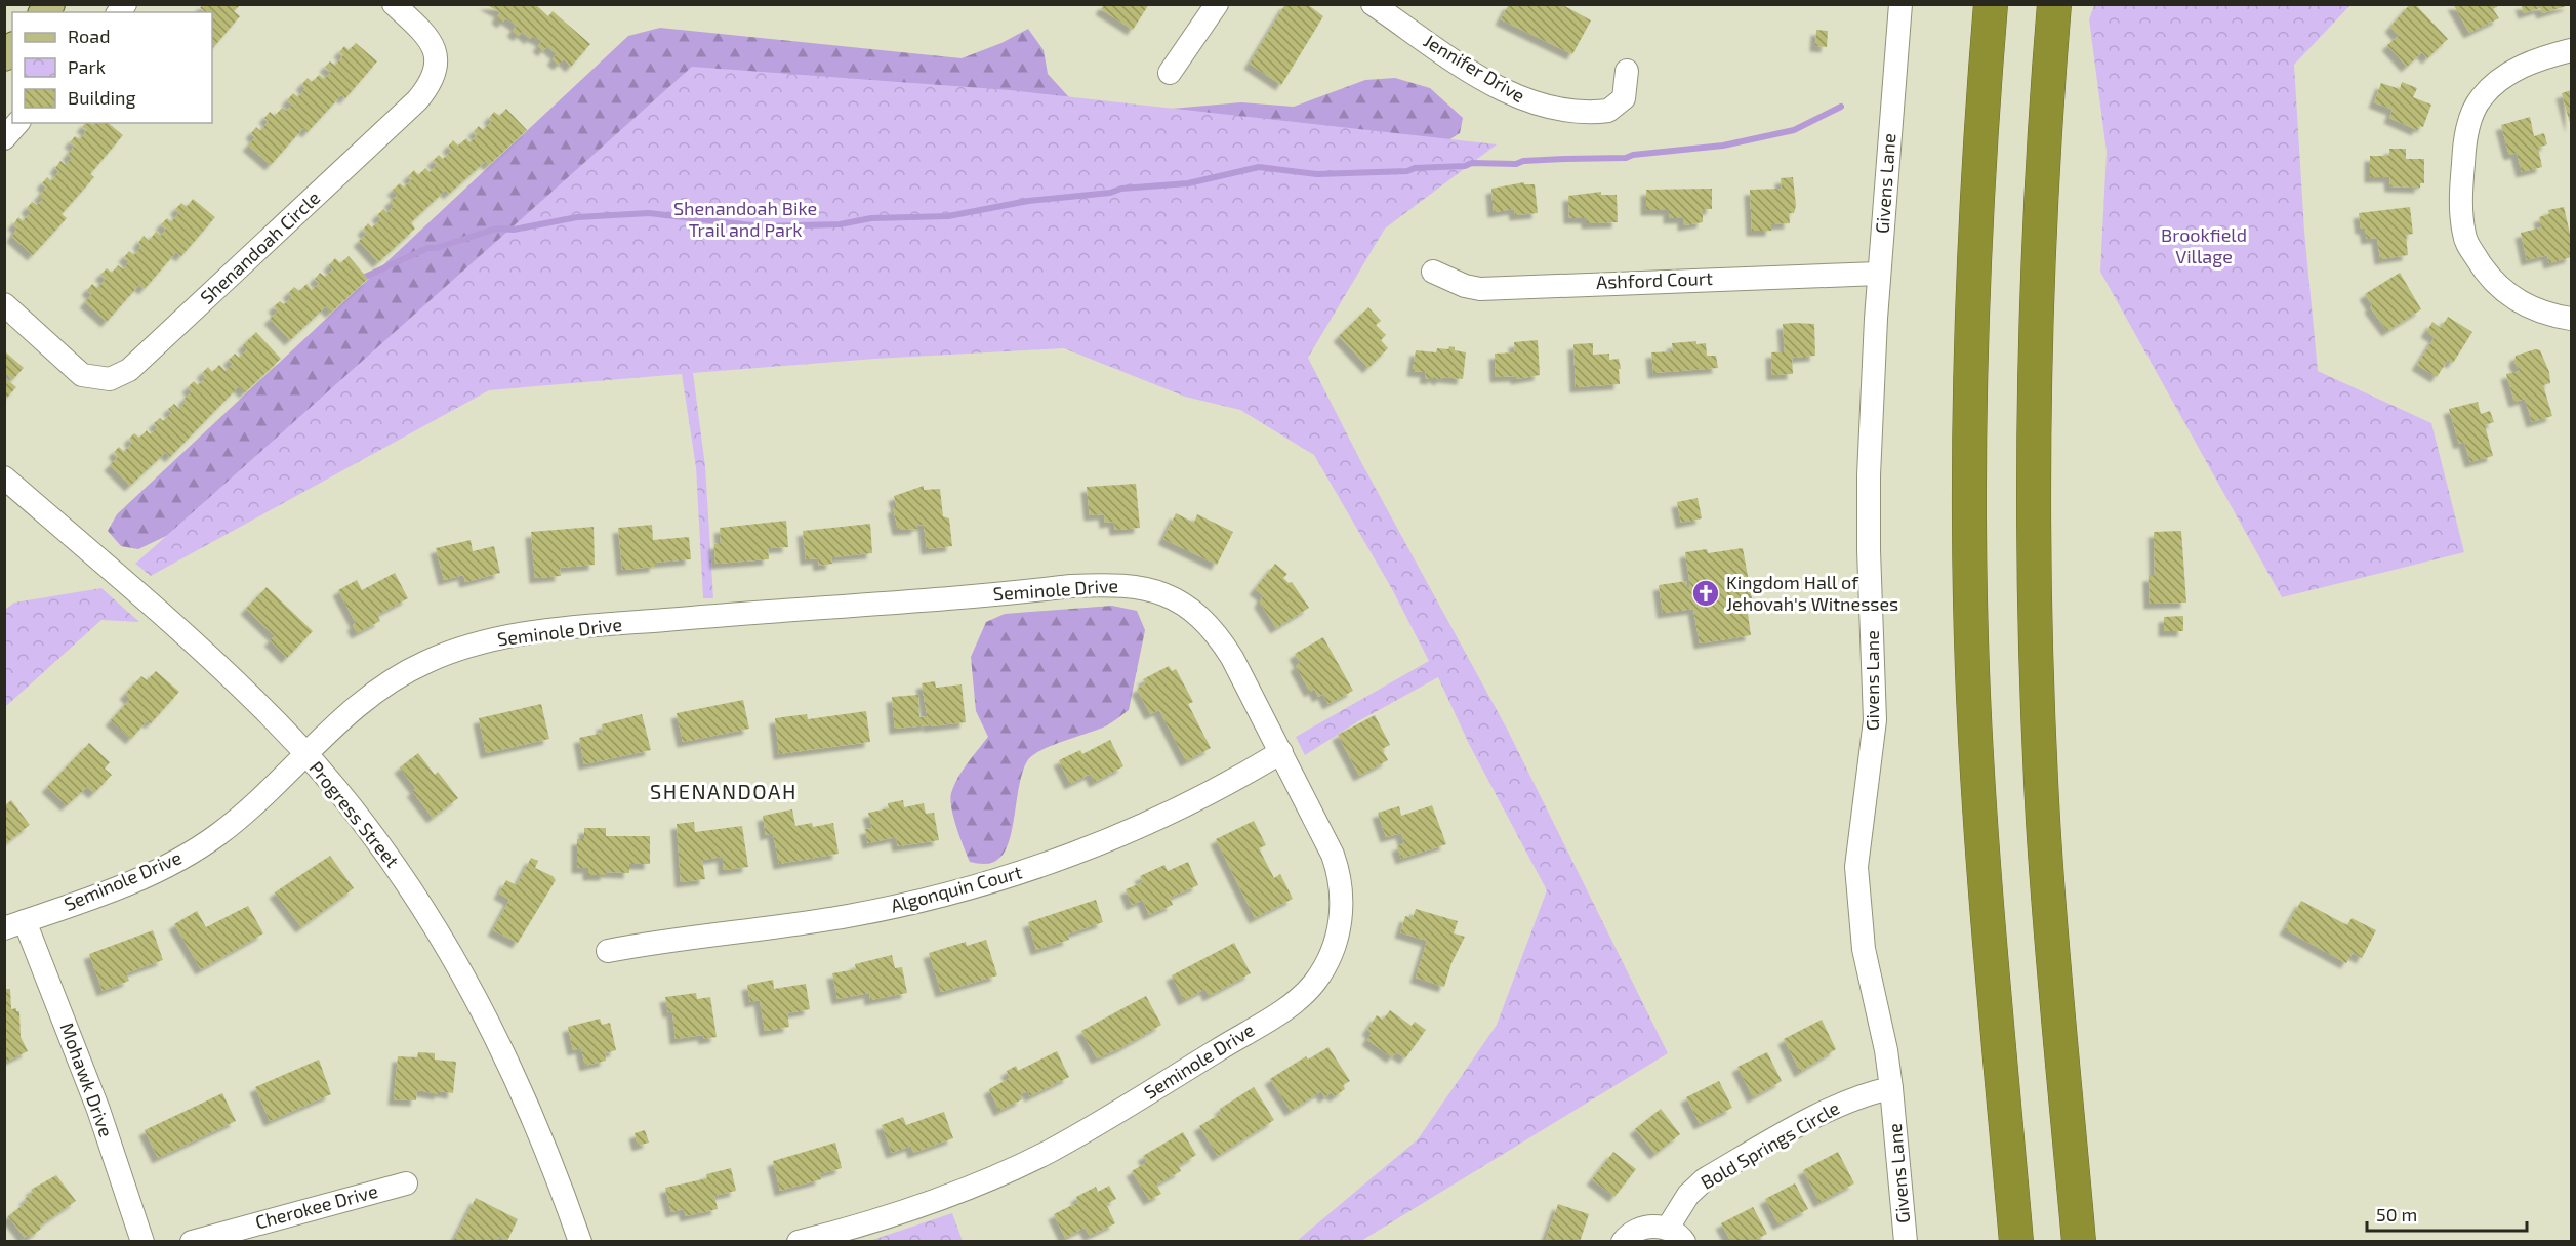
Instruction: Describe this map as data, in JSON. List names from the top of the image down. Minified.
{"streets":{"street":["Jennifer Drive","Givens Lane","Shenandoah Circle","Ashford Court","Seminole Drive","Progress Street","Algonquin Court","Mohawk Drive","Bold Springs Circle","Cherokee Drive"]},"crossings":[["Givens Lane","Ashford Court"],["Givens Lane","Bold Springs Circle"],["Seminole Drive","Progress Street"],["Seminole Drive","Algonquin Court"],["Seminole Drive","Mohawk Drive"]],"districts":["SHENANDOAH"],"parks":["Shenandoah Bike Trail and Park","Brookfield Village"],"places":{"church":["Kingdom Hall of Jehovah's Witnesses"]},"legend":["Road","Park","Building"],"scale_bar":"50 m"}
